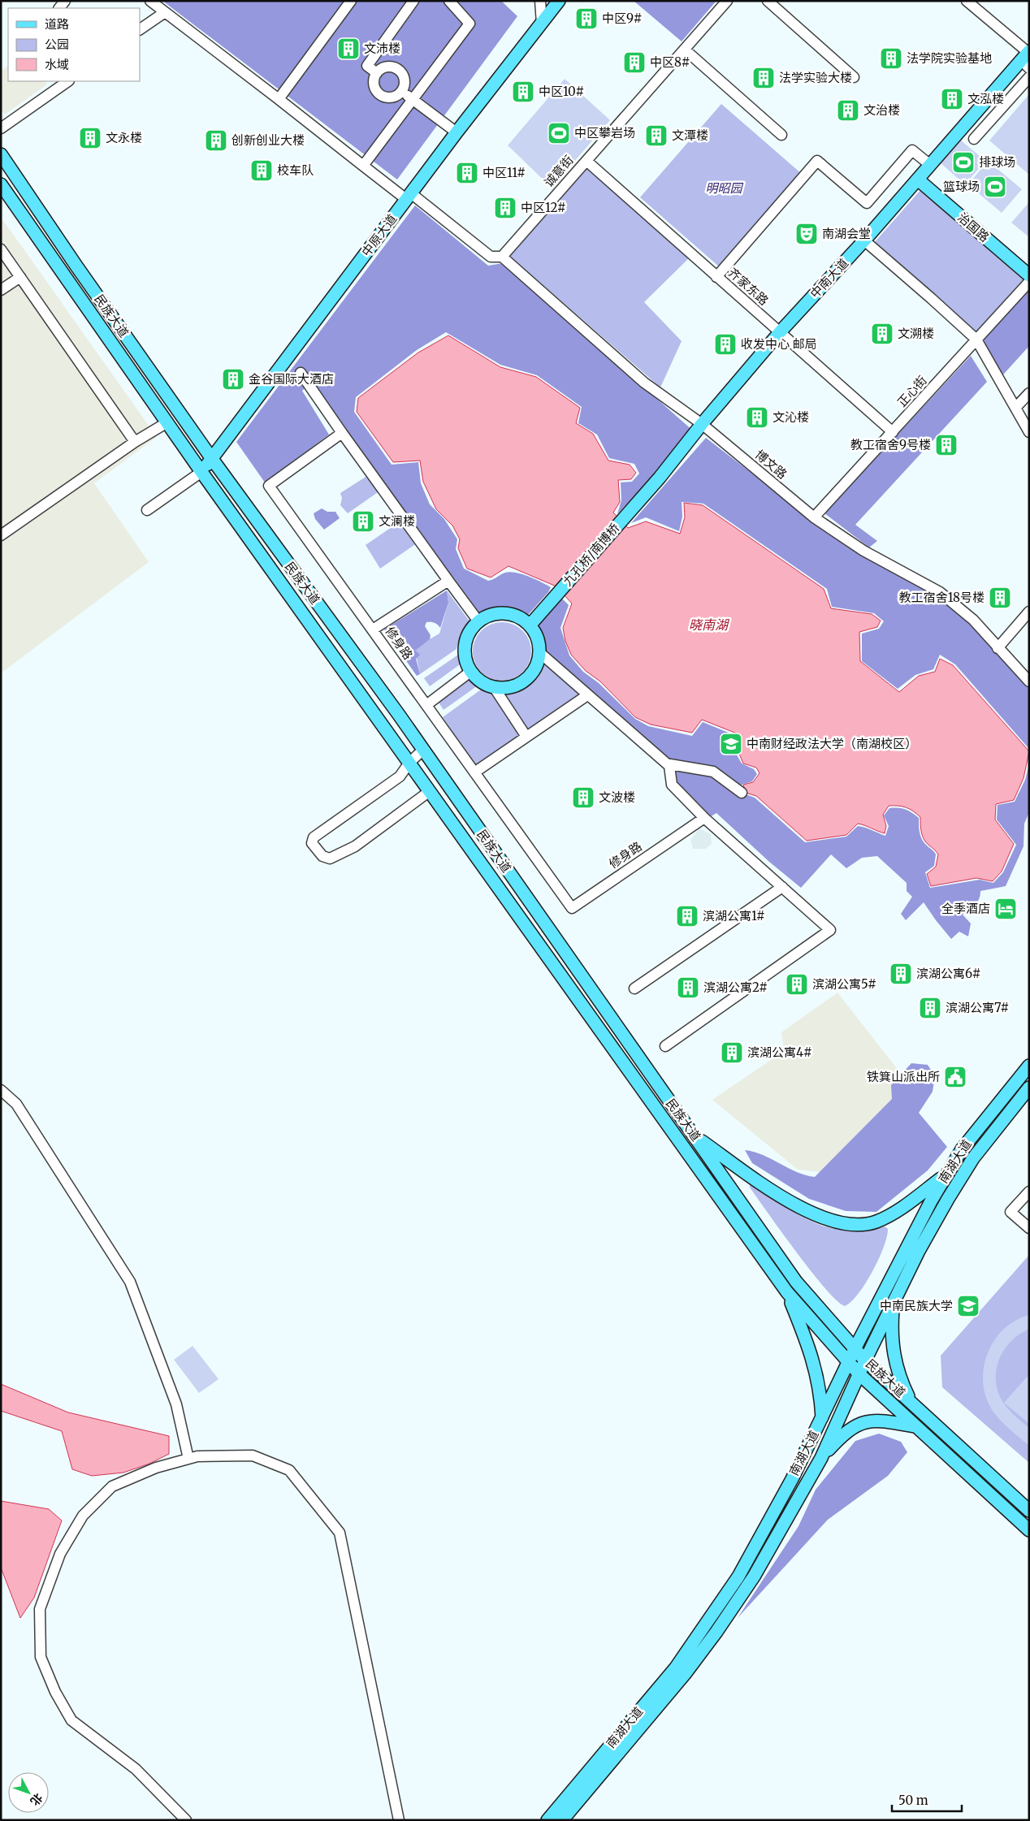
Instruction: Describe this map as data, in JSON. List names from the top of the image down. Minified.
{"streets":{"main road":["治国路","中原大道","中南大道","民族大道","九孔桥/南博桥","南湖大道"],"street":["诚意街","齐家东路","正心街","博文路","修身路"]},"crossings":[["诚意街","齐家东路"],["诚意街","博文路"],["治国路","中南大道"],["中原大道","民族大道"],["中南大道","齐家东路"],["中南大道","博文路"],["中南大道","九孔桥/南博桥"],["齐家东路","正心街"],["民族大道","南湖大道"],["正心街","博文路"]],"water":["晓南湖"],"parks":["明昭园"],"places":{"building":["中区9#","文沛楼","法学院实验基地","中区8#","法学实验大楼","中区10#","文泓楼","文治楼","文潭楼","文永楼","创新创业大楼","校车队","中区11#","中区12#","文溯楼","收发中心 邮局","金谷国际大酒店","文沁楼","教工宿舍9号楼","文澜楼","教工宿舍18号楼","文波楼","滨湖公寓1#","滨湖公寓6#","滨湖公寓5#","滨湖公寓2#","滨湖公寓7#","滨湖公寓4#"],"sports":["中区攀岩场","排球场","篮球场"],"theatre":["南湖会堂"],"school or university":["中南财经政法大学（南湖校区）","中南民族大学"],"hotel":["全季酒店"],"public building":["铁箕山派出所"]},"legend":["道路","公园","水域"],"scale_bar":"50 m","north":"bottom right"}
